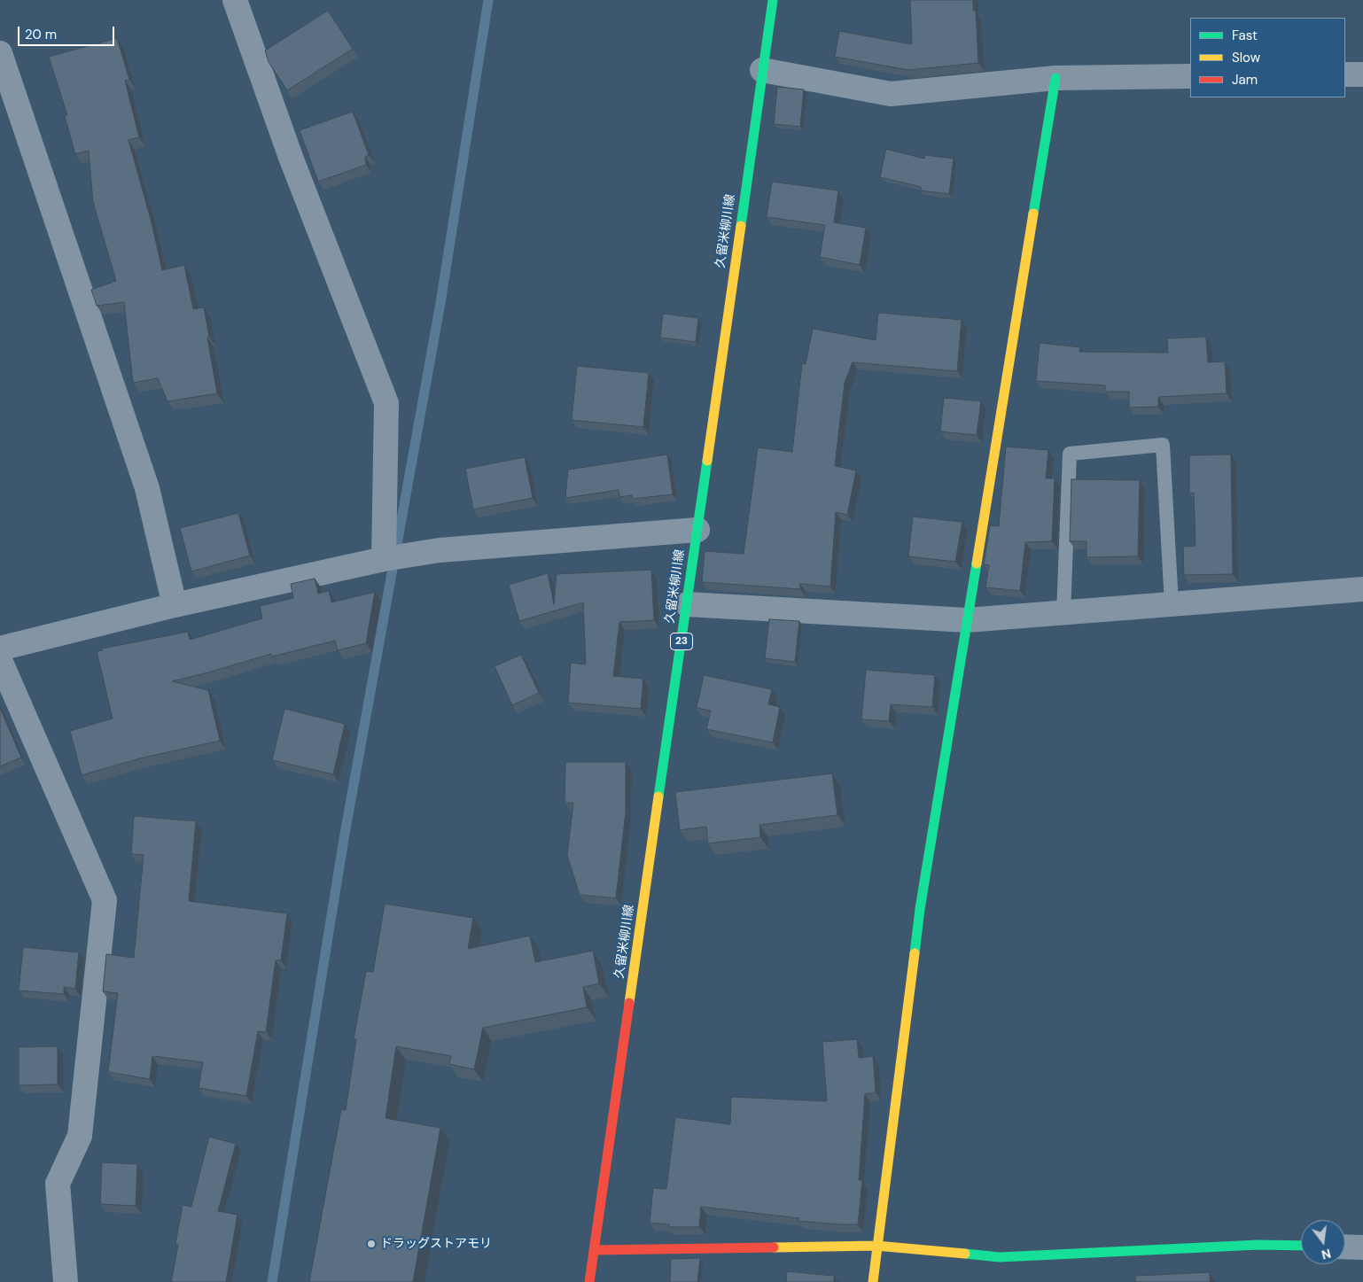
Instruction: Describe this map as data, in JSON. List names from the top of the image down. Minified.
{"streets":{"street":["久留米柳川線","23"]},"places":["ドラッグストアモリ"],"legend":["Fast","Slow","Jam"],"scale_bar":"20 m","north":"bottom"}
